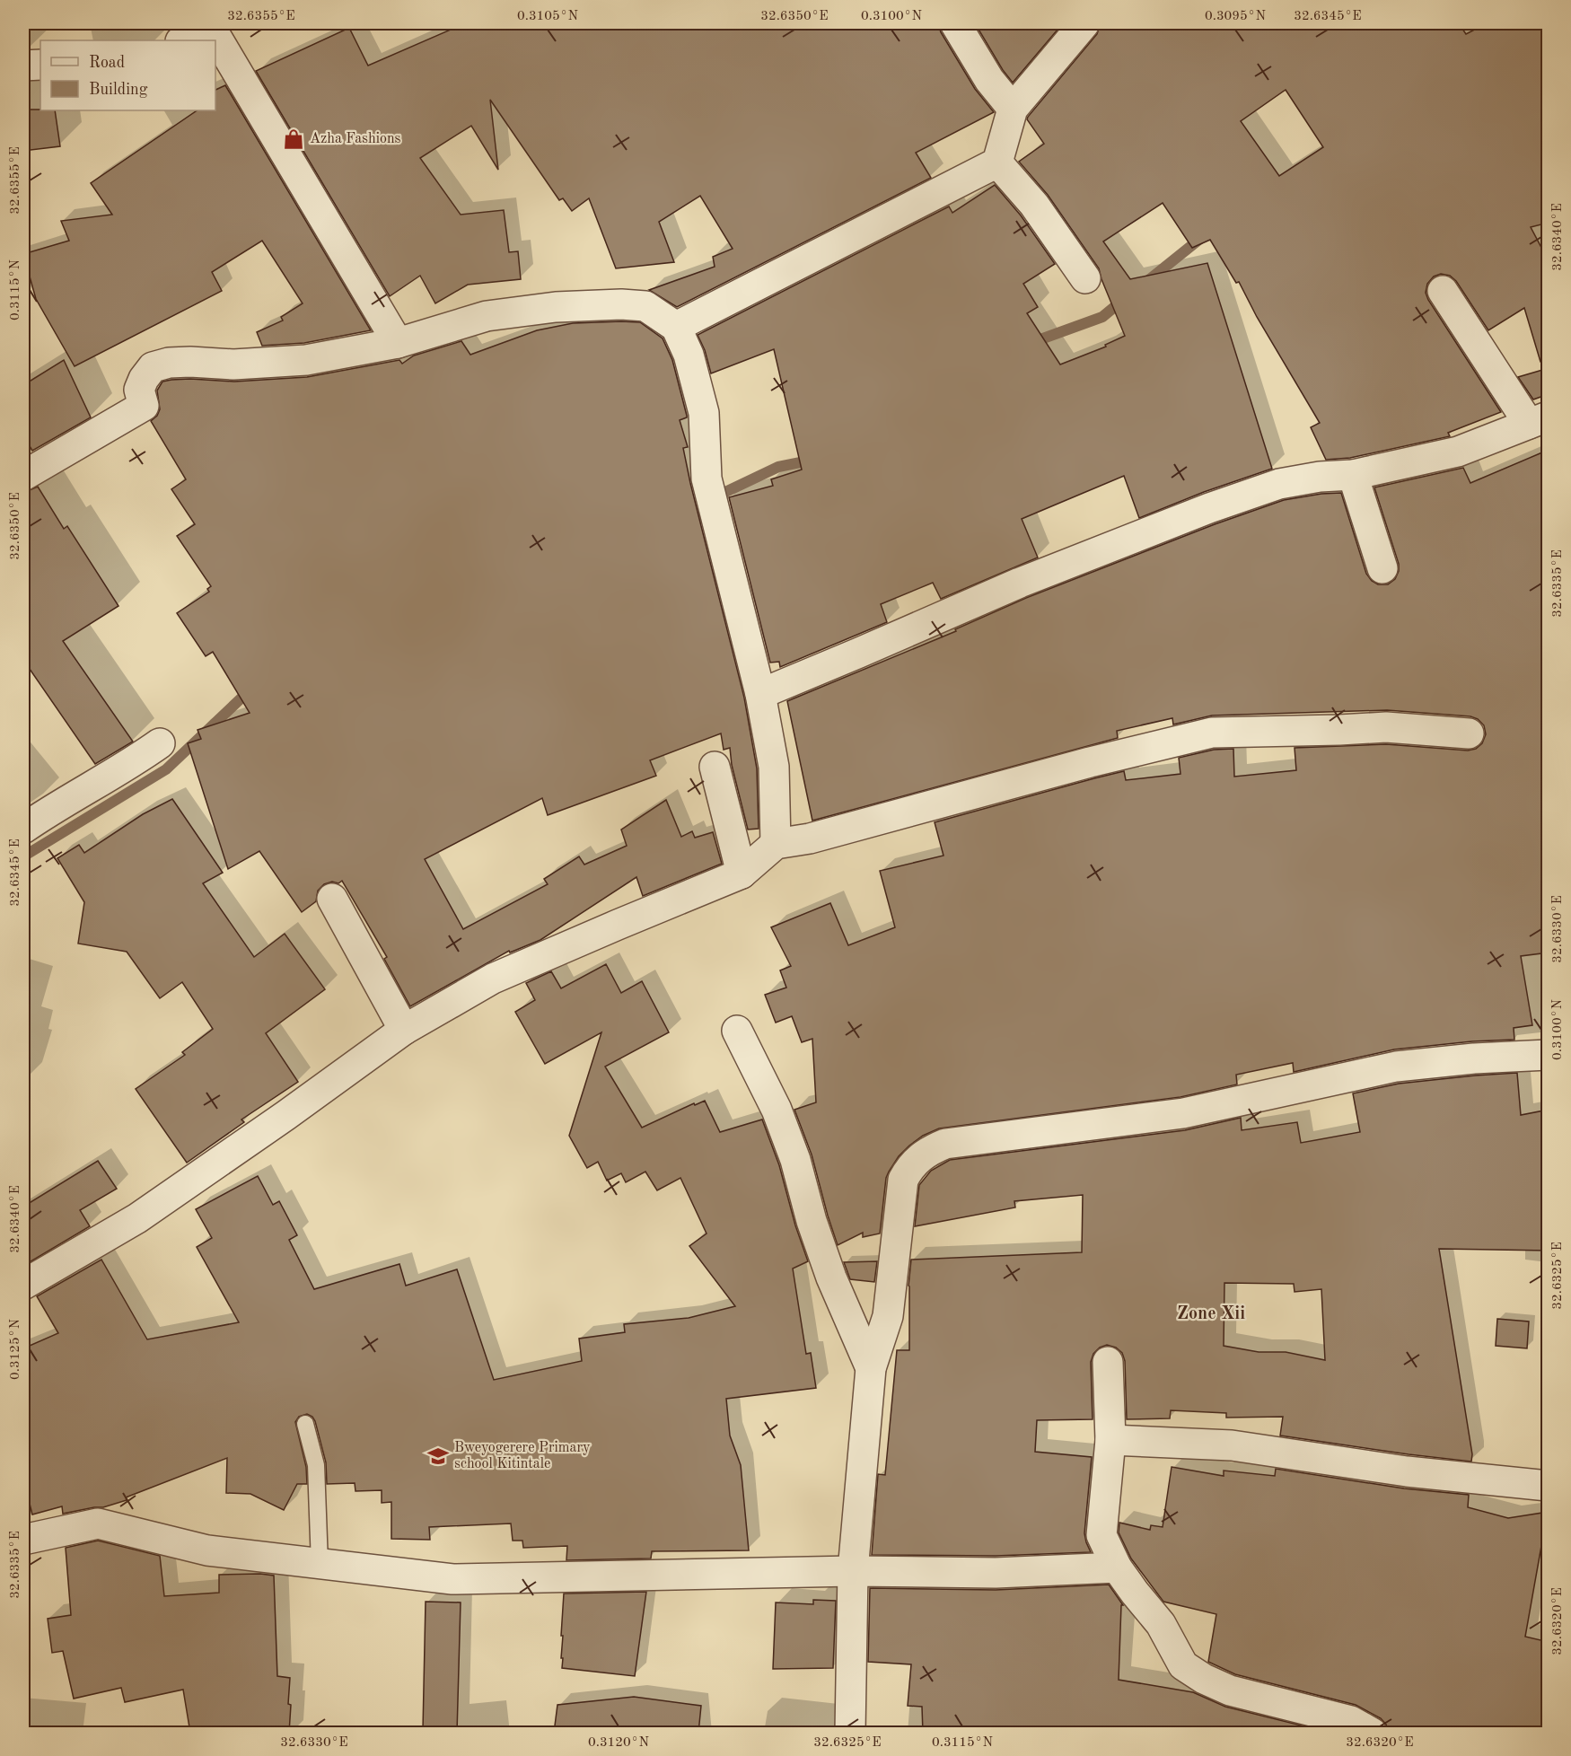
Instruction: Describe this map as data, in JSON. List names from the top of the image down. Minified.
{"districts":["Zone Xii"],"places":{"shop":["Azha Fashions"],"school or university":["Bweyogerere Primary school Kitintale"]},"legend":["Road","Building"],"coordinates":["32.6355°E","0.3105°N","32.6350°E","0.3100°N","0.3095°N","32.6345°E","32.6340°E","0.3115°N","32.6335°E","32.6330°E","32.6325°E","0.3125°N","32.6320°E","0.3120°N"]}
